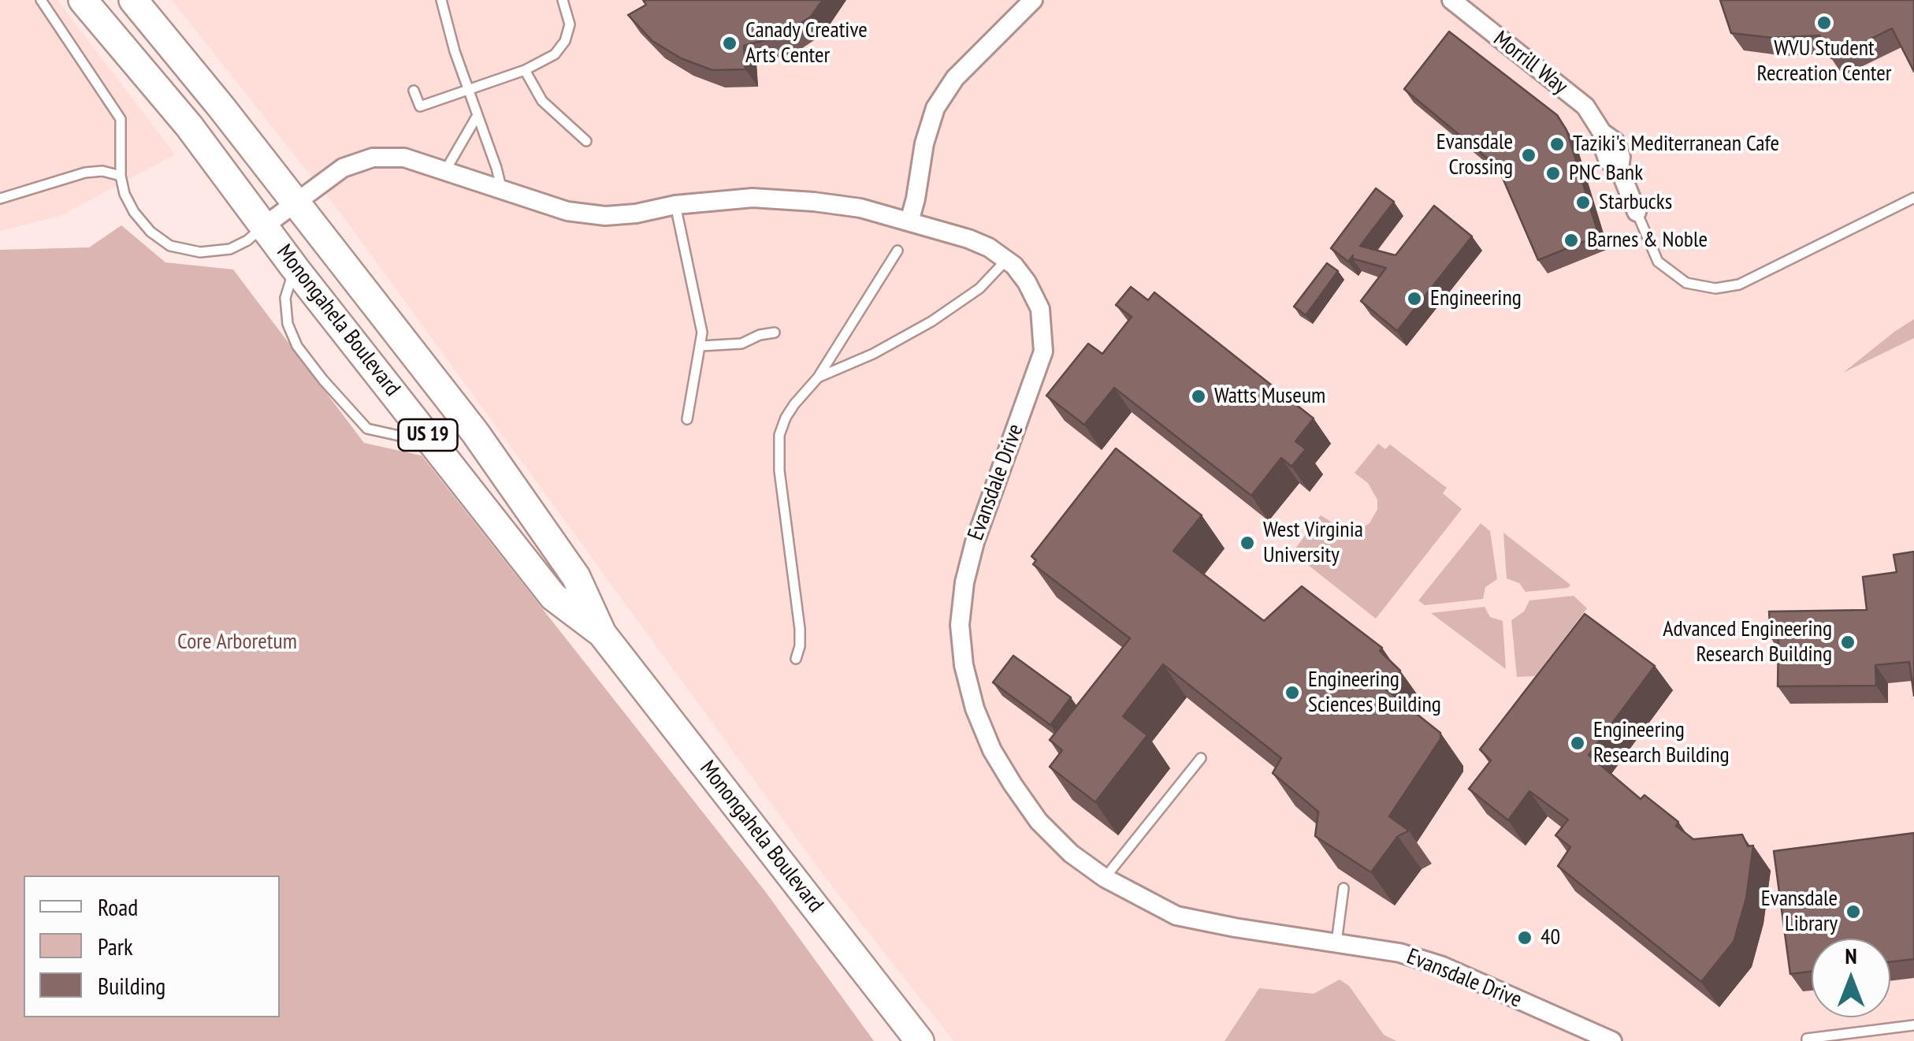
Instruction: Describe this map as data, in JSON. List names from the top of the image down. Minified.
{"streets":{"main road":["Monongahela Boulevard","US 19"],"street":["Morrill Way","Evansdale Drive"]},"crossings":[["Monongahela Boulevard","Evansdale Drive"]],"parks":["Core Arboretum"],"places":["WVU Student Recreation Center","Canady Creative Arts Center","Taziki's Mediterranean Cafe","Evansdale Crossing","PNC Bank","Starbucks","Barnes & Noble","Engineering","Watts Museum","West Virginia University","Advanced Engineering Research Building","Engineering Sciences Building","Engineering Research Building","Evansdale Library","40"],"legend":["Road","Park","Building"],"north":"top"}
